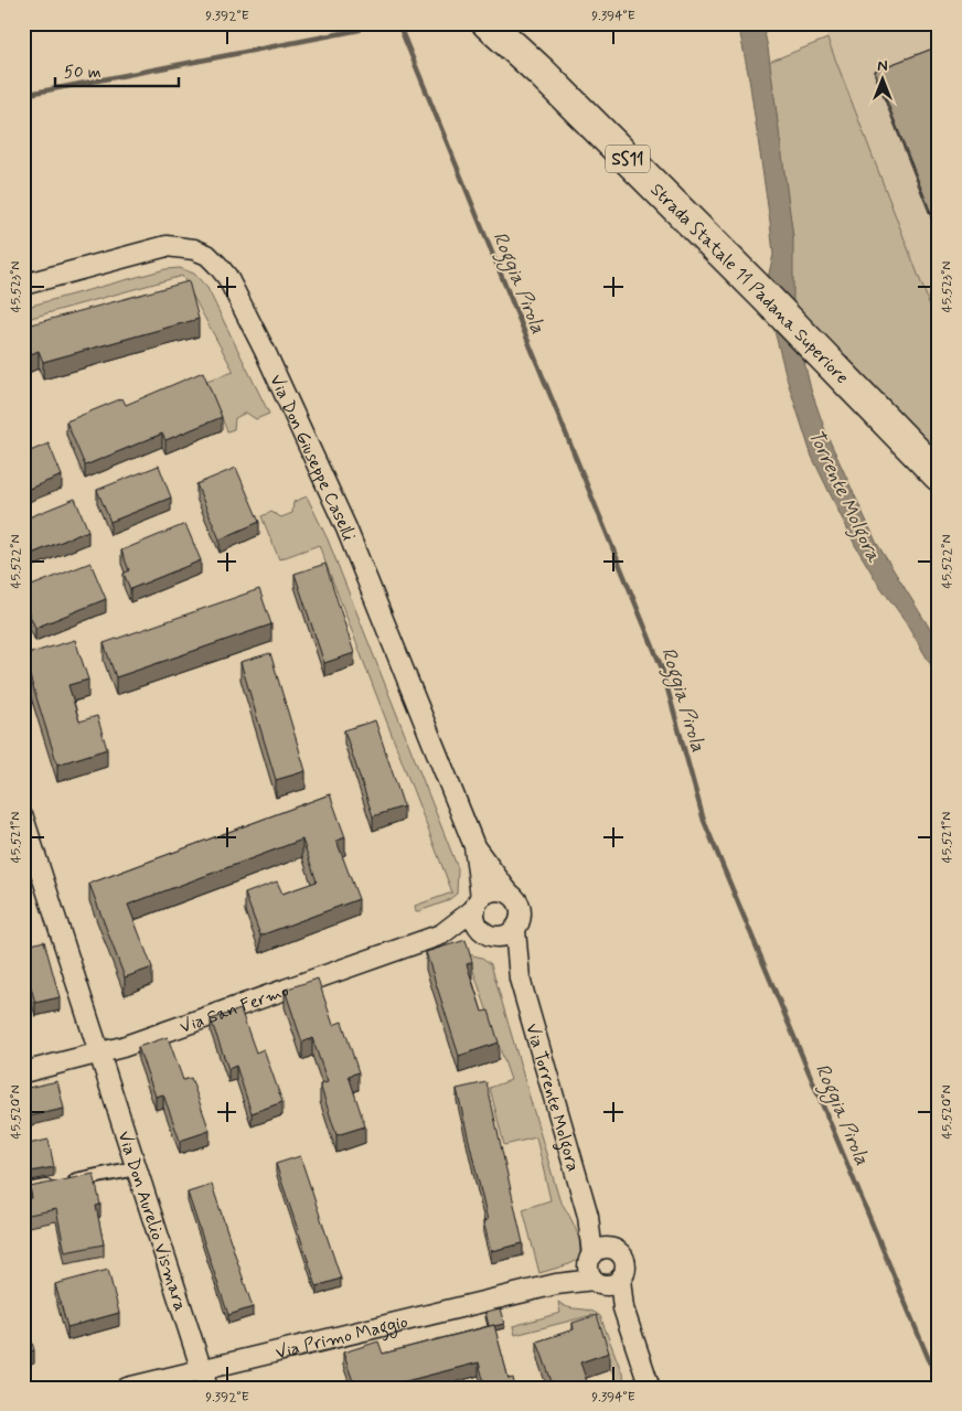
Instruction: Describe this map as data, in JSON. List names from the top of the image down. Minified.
{"streets":{"main road":["SS11","Strada Statale 11 Padana Superiore"],"street":["Via Don Giuseppe Caselli","Via San Fermo","Via Torrente Molgora","Via Don Aurelio Vismara","Via Primo Maggio"]},"crossings":[["Via Don Giuseppe Caselli","Via Torrente Molgora"],["Via San Fermo","Via Don Aurelio Vismara"],["Via Torrente Molgora","Via Primo Maggio"],["Via Don Aurelio Vismara","Via Primo Maggio"]],"water":["Roggia Pirola","Torrente Molgora"],"scale_bar":"50 m","north":"top","coordinates":["9.392°E","9.394°E","45.523°N","45.522°N","45.521°N","45.520°N"]}
